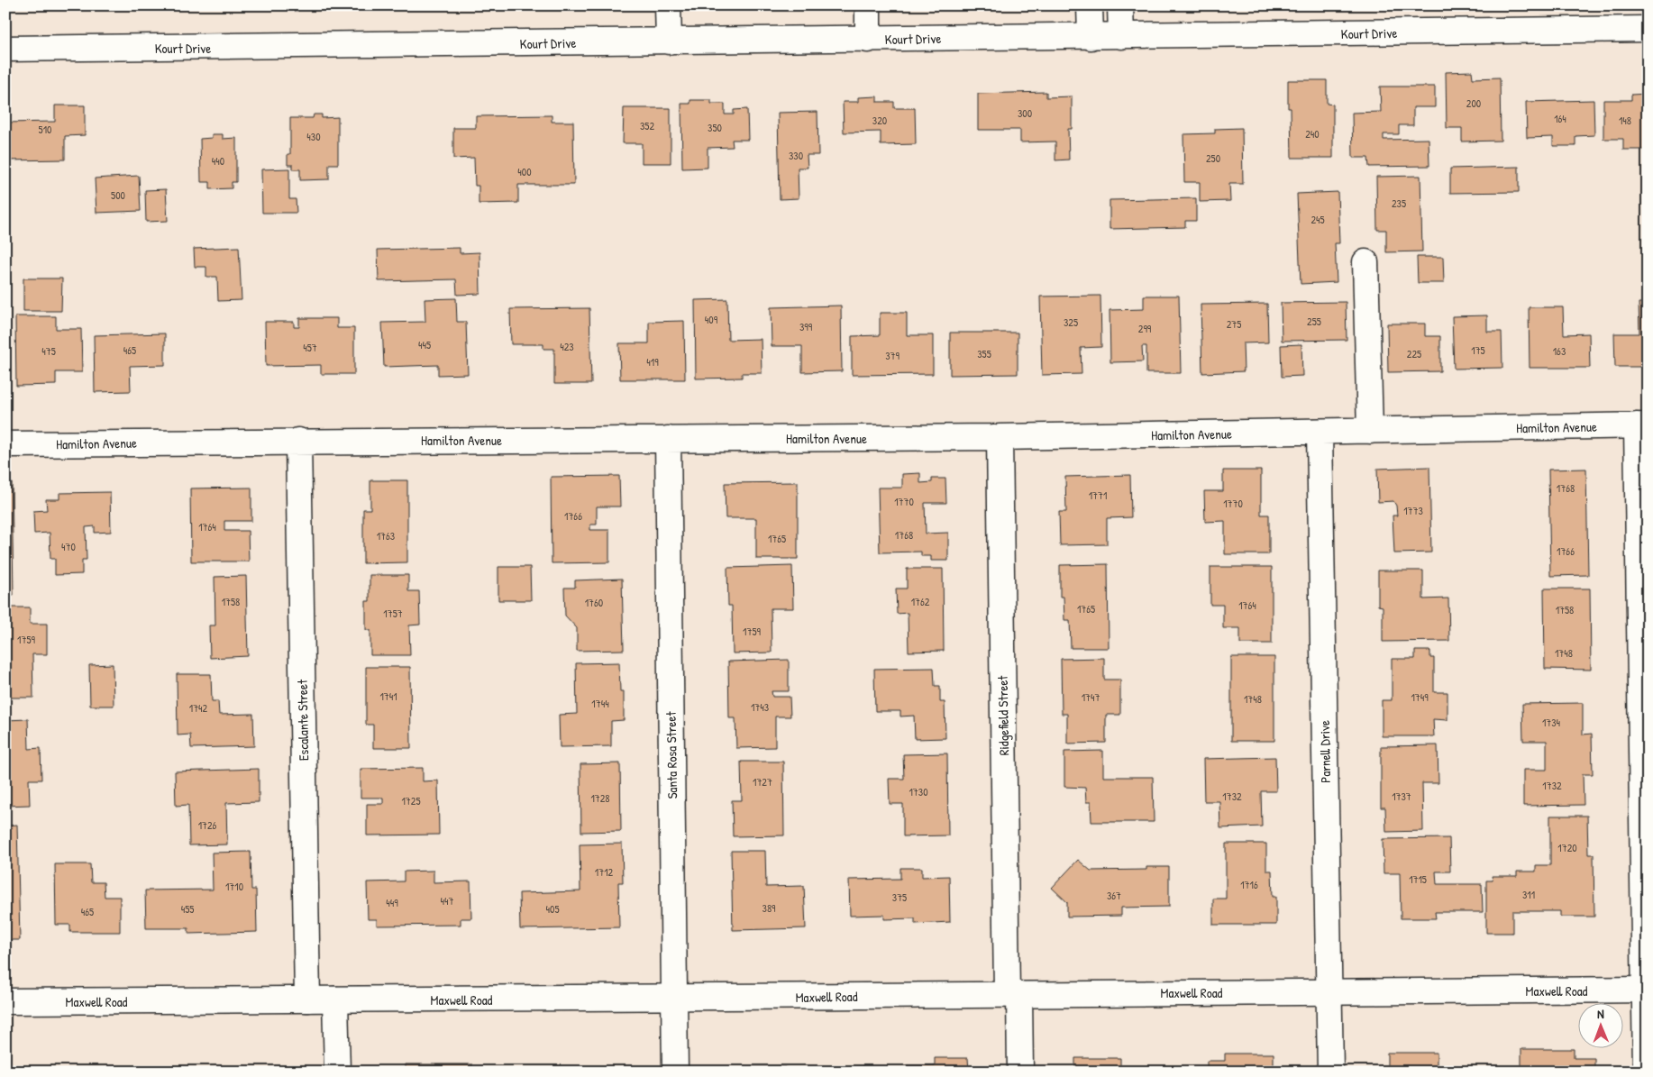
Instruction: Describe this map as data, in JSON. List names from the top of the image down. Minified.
{"streets":{"street":["Kourt Drive","Hamilton Avenue","Ridgefield Street","Escalante Street","Parnell Drive","Santa Rosa Street","Maxwell Road"]},"crossings":[["Hamilton Avenue","Ridgefield Street"],["Hamilton Avenue","Escalante Street"],["Hamilton Avenue","Parnell Drive"],["Hamilton Avenue","Santa Rosa Street"],["Ridgefield Street","Maxwell Road"],["Escalante Street","Maxwell Road"],["Parnell Drive","Maxwell Road"],["Santa Rosa Street","Maxwell Road"]],"house_numbers":["200","300","164","320","148","352","350","510","240","430","330","250","440","400","500","235","245","409","255","325","275","399","299","445","423","457","465","175","475","163","355","225","379","419","1768","1771","1770","1770","1773","1766","1764","1768","1763","1765","470","1766","1758","1762","1760","1764","1765","1758","1757","1759","1759","1748","1741","1747","1749","1748","1744","1743","1742","1734","1727","1732","1730","1732","1737","1728","1725","1726","1720","1712","1715","1716","1710","311","367","375","447","449","389","455","405","465"],"north":"top"}
